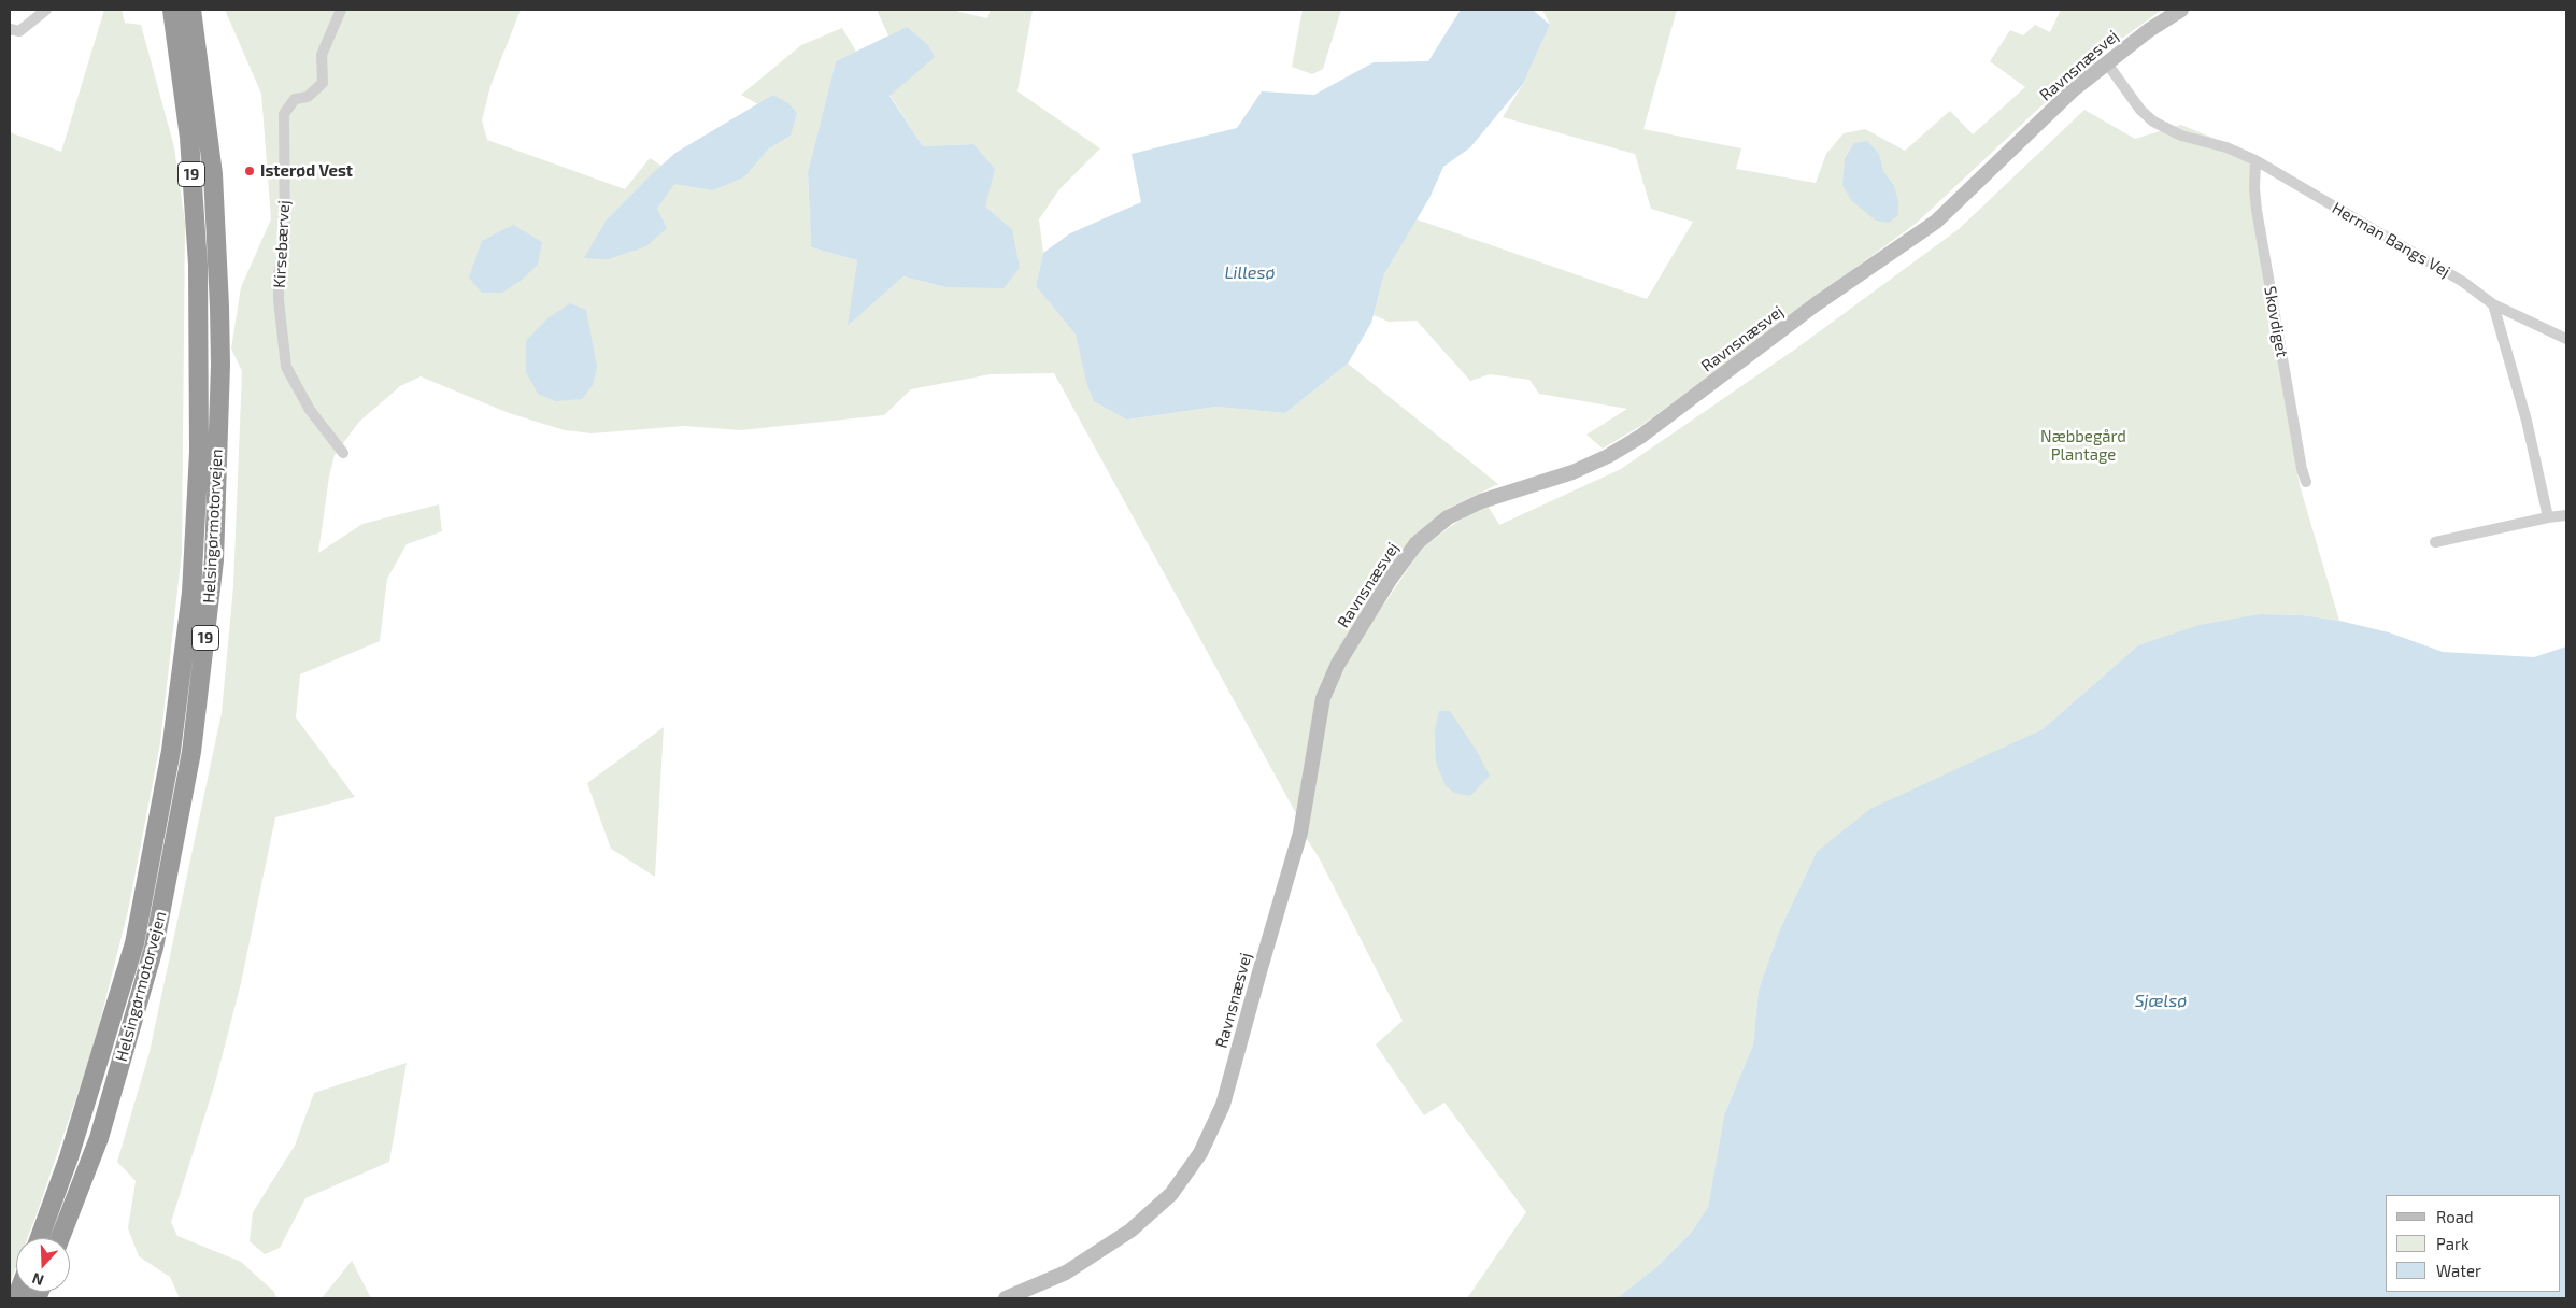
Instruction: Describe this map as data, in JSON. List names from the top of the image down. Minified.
{"streets":{"highway":["19","Helsingørmotorvejen"],"main road":["Ravnsnæsvej"],"street":["Herman Bangs Vej","Kirsebærvej","Skovdiget"]},"crossings":[["Ravnsnæsvej","Herman Bangs Vej"],["Herman Bangs Vej","Skovdiget"]],"water":["Lillesø","Sjælsø"],"parks":["Næbbegård Plantage"],"places":["Isterød Vest"],"legend":["Road","Park","Water"],"north":"bottom"}
